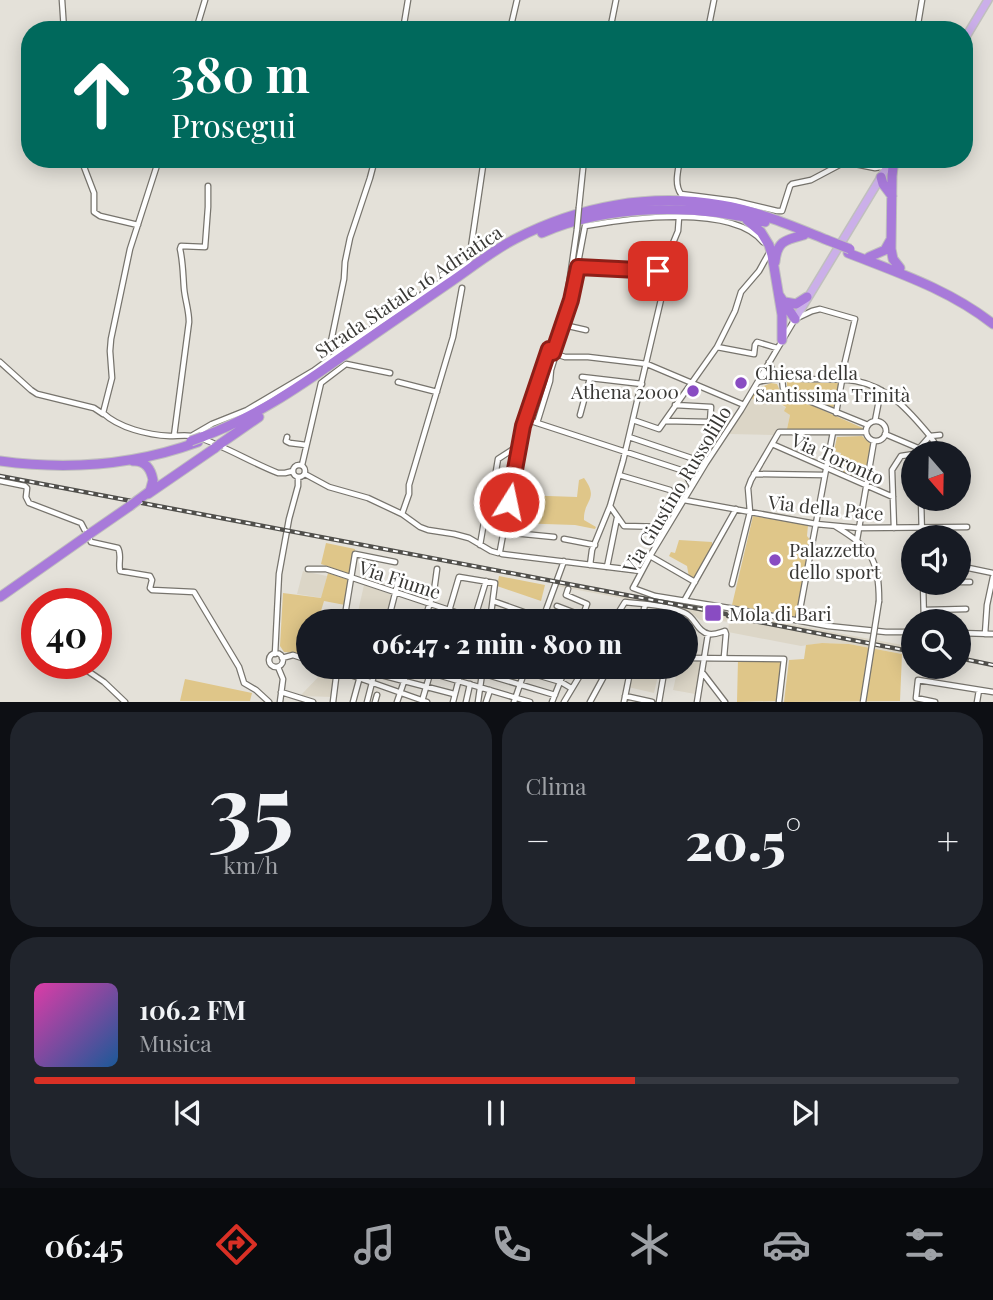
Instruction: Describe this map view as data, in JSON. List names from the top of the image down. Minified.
{"streets":{"highway":["Strada Statale 16 Adriatica"],"street":["Via Toronto","Via Giustino Russolillo","Via della Pace","Via Fiume"]},"crossings":[["Via Giustino Russolillo","Via della Pace"]],"places":{"other":["Chiesa della Santissima Trinità","Athena 2000","Palazzetto dello sport"],"transit":["Mola di Bari"]},"north":"bottom","page":{"turn":["380 m","Prosegui"],"limit":"40","trip":"06:47 · 2 min · 800 m","tile":[["35","km/h"],"Clima"],"heat":["−","20.5°","+"],"song":["106.2 FM","Musica"],"tabs":"06:45"}}
